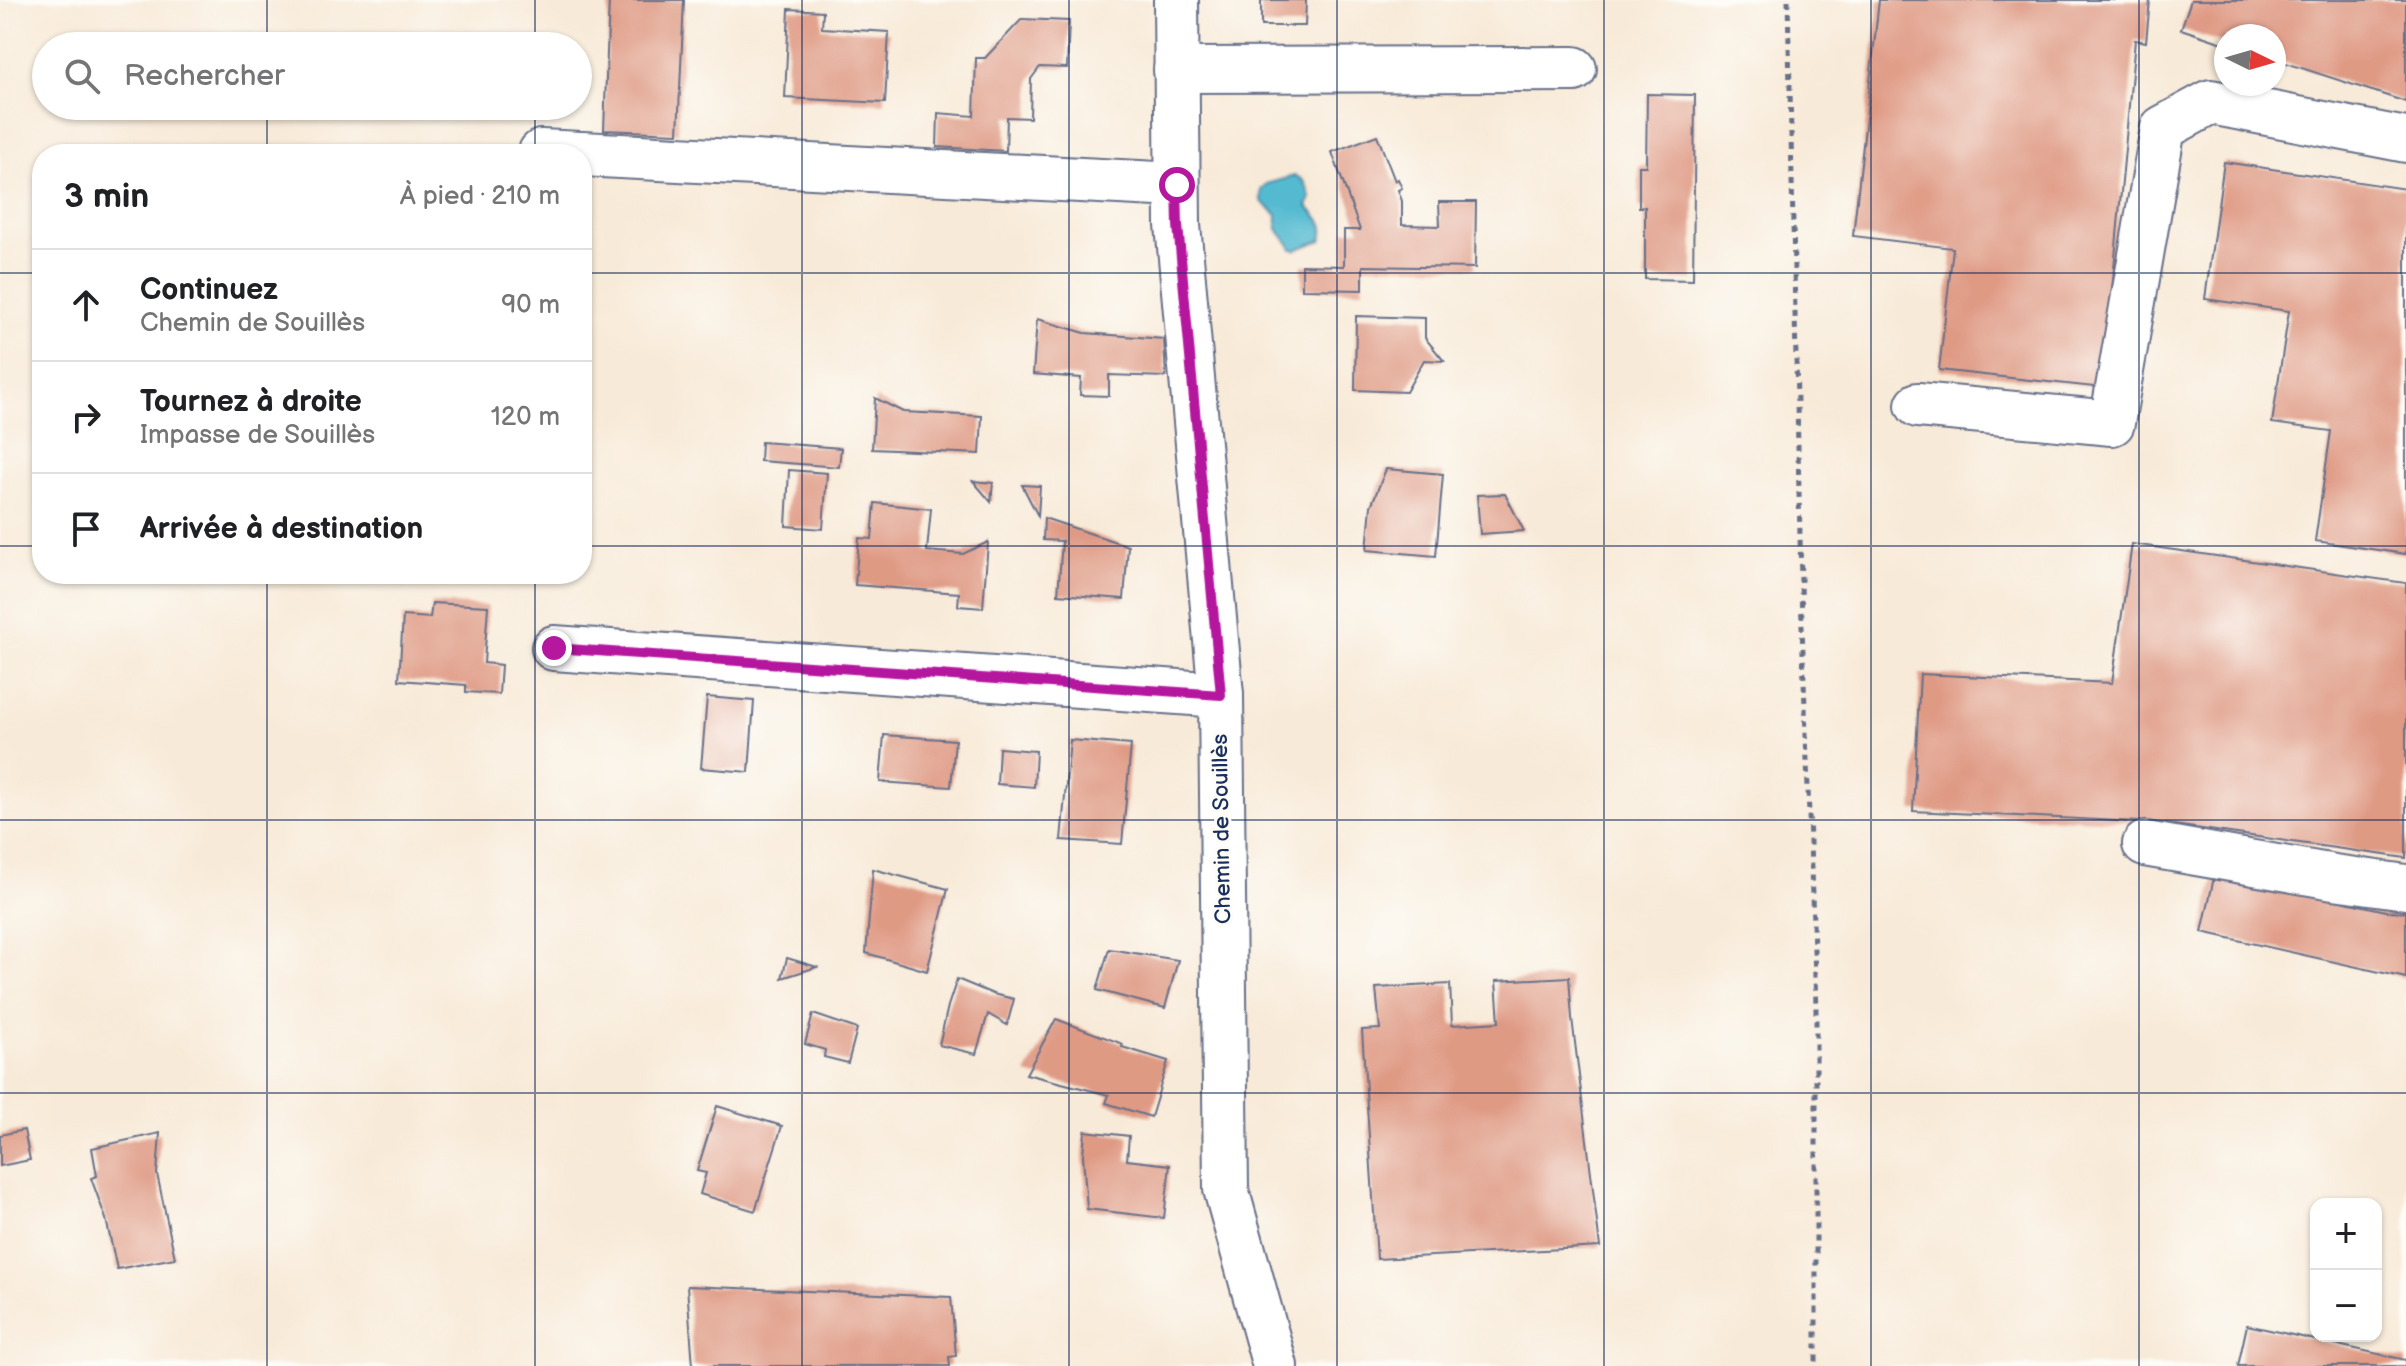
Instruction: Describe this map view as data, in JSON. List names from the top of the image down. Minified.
{"streets":{"street":["Chemin de Souillès"]},"north":"right","page":{"search":"Rechercher","heading":["3 min","À pied · 210 m"],"list":[["Continuez","Chemin de Souillès","90 m"],["Tournez à droite","Impasse de Souillès","120 m"],"Arrivée à destination"],"map_buttons":["+","−"]}}
